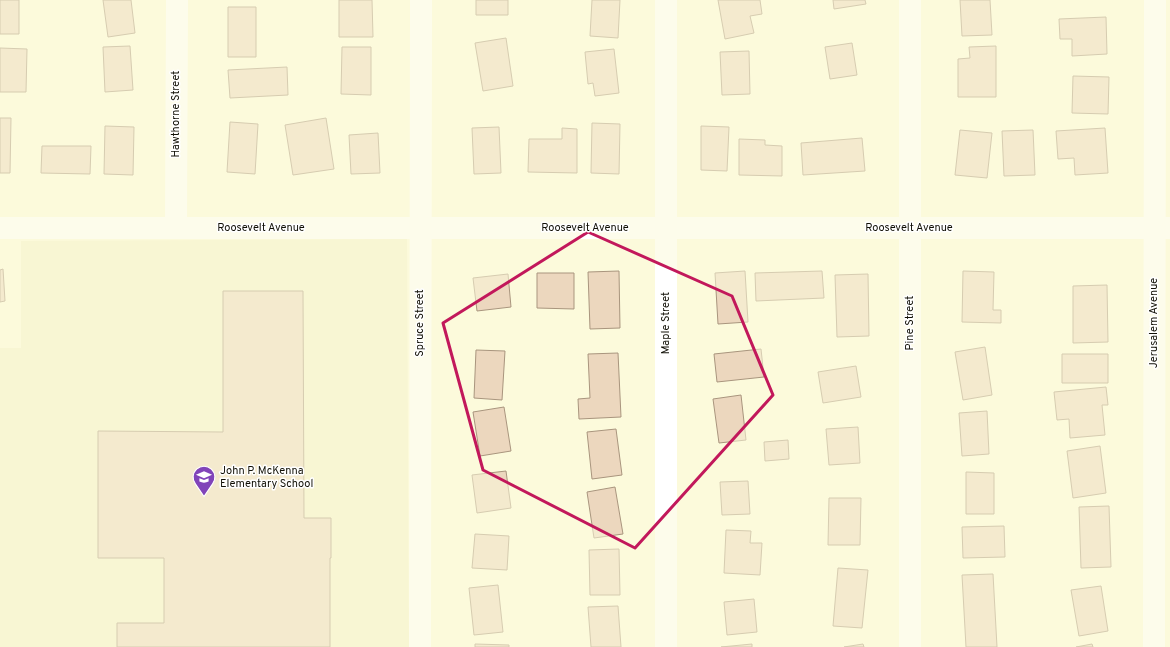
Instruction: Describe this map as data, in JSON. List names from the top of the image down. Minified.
{"streets":{"street":["Hawthorne Street","Roosevelt Avenue","Spruce Street","Maple Street","Pine Street","Jerusalem Avenue"]},"crossings":[["Hawthorne Street","Roosevelt Avenue"],["Roosevelt Avenue","Spruce Street"],["Roosevelt Avenue","Maple Street"],["Roosevelt Avenue","Pine Street"],["Roosevelt Avenue","Jerusalem Avenue"]],"places":{"school or university":["John P. McKenna Elementary School"]}}
